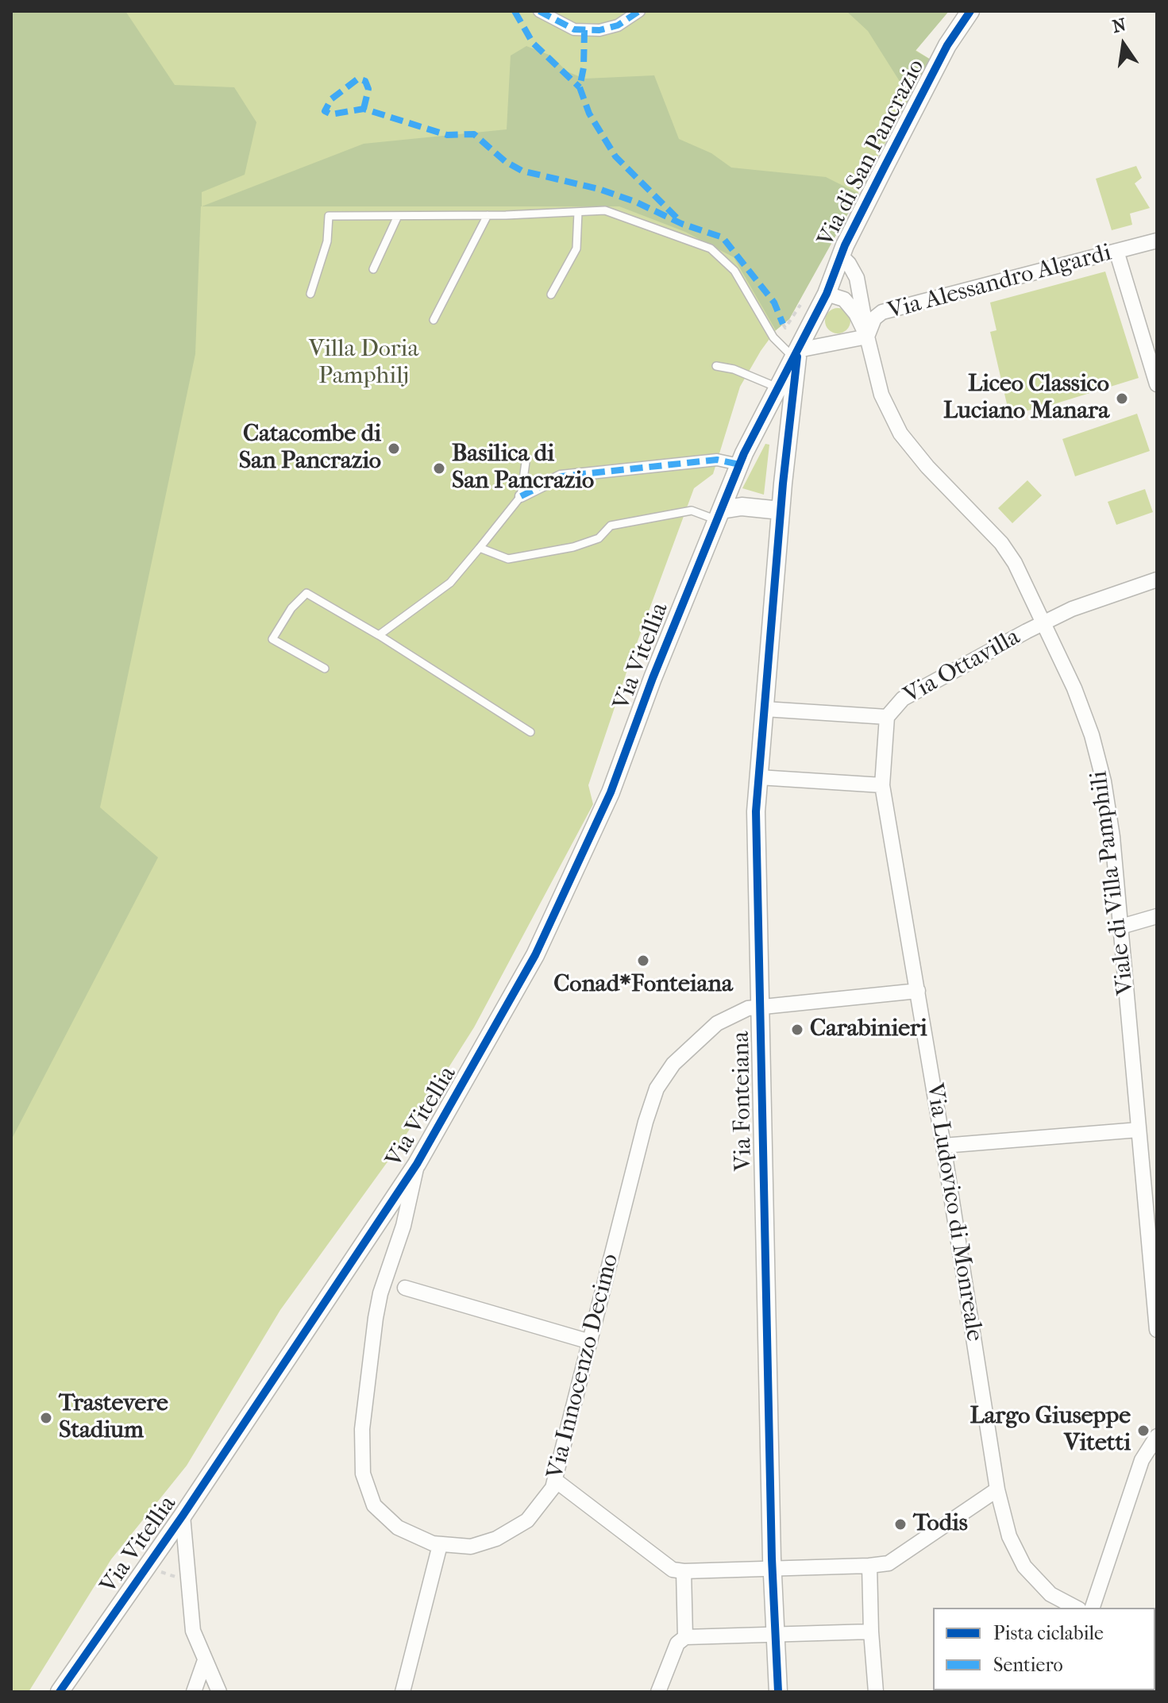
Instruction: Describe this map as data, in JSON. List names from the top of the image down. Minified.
{"streets":{"street":["Via di San Pancrazio","Via Alessandro Algardi","Via Vitellia","Via Ottavilla","Viale di Villa Pamphili","Via Fonteiana","Via Ludovico di Monreale","Via Innocenzo Decimo"]},"crossings":[["Via di San Pancrazio","Via Alessandro Algardi"],["Via di San Pancrazio","Via Vitellia"],["Via di San Pancrazio","Viale di Villa Pamphili"],["Via di San Pancrazio","Via Fonteiana"],["Via Alessandro Algardi","Viale di Villa Pamphili"],["Via Vitellia","Via Innocenzo Decimo"],["Via Ottavilla","Viale di Villa Pamphili"],["Via Ottavilla","Via Ludovico di Monreale"],["Via Fonteiana","Via Innocenzo Decimo"],["Via Ludovico di Monreale","Via Innocenzo Decimo"]],"parks":["Villa Doria Pamphilj"],"places":["Liceo Classico Luciano Manara","Catacombe di San Pancrazio","Basilica di San Pancrazio","Conad*Fonteiana","Carabinieri","Trastevere Stadium","Largo Giuseppe Vitetti","Todis"],"legend":["Pista ciclabile","Sentiero"],"north":"top"}
